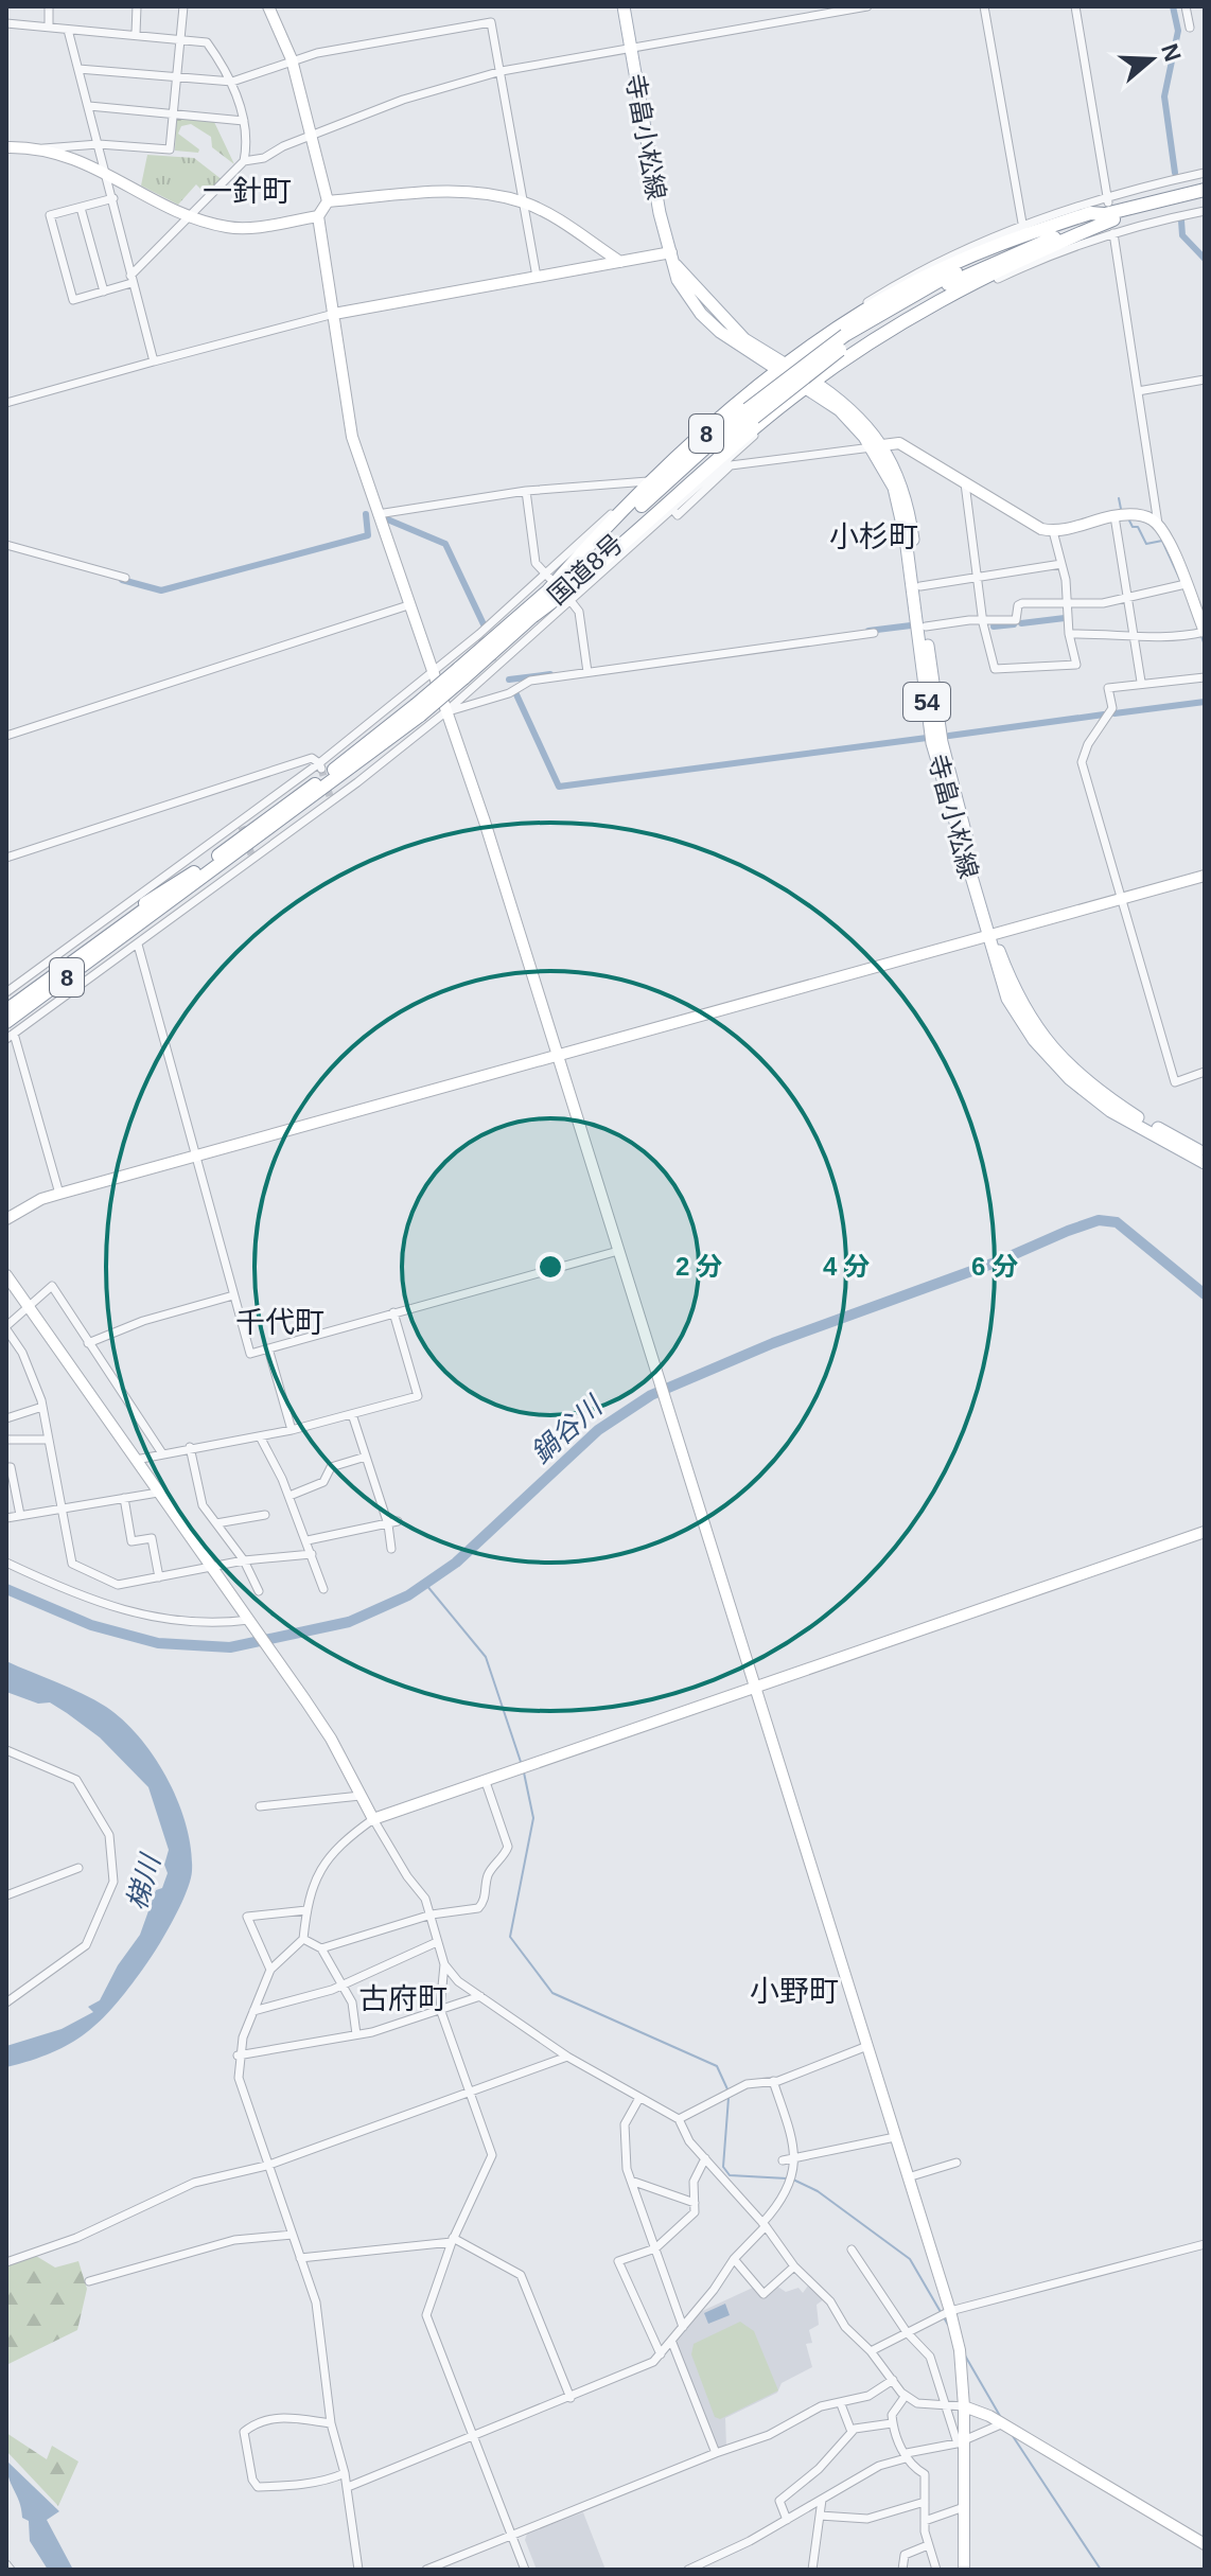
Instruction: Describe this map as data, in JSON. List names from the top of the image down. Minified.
{"streets":{"highway":["8","国道8号"],"main road":["寺畠小松線","54"]},"crossings":[["寺畠小松線","8"],["8","国道8号"]],"districts":["一針町","小杉町","千代町","小野町","古府町"],"water":["鍋谷川","梯川"],"north":"right","rings":["2 分","4 分","6 分"]}
